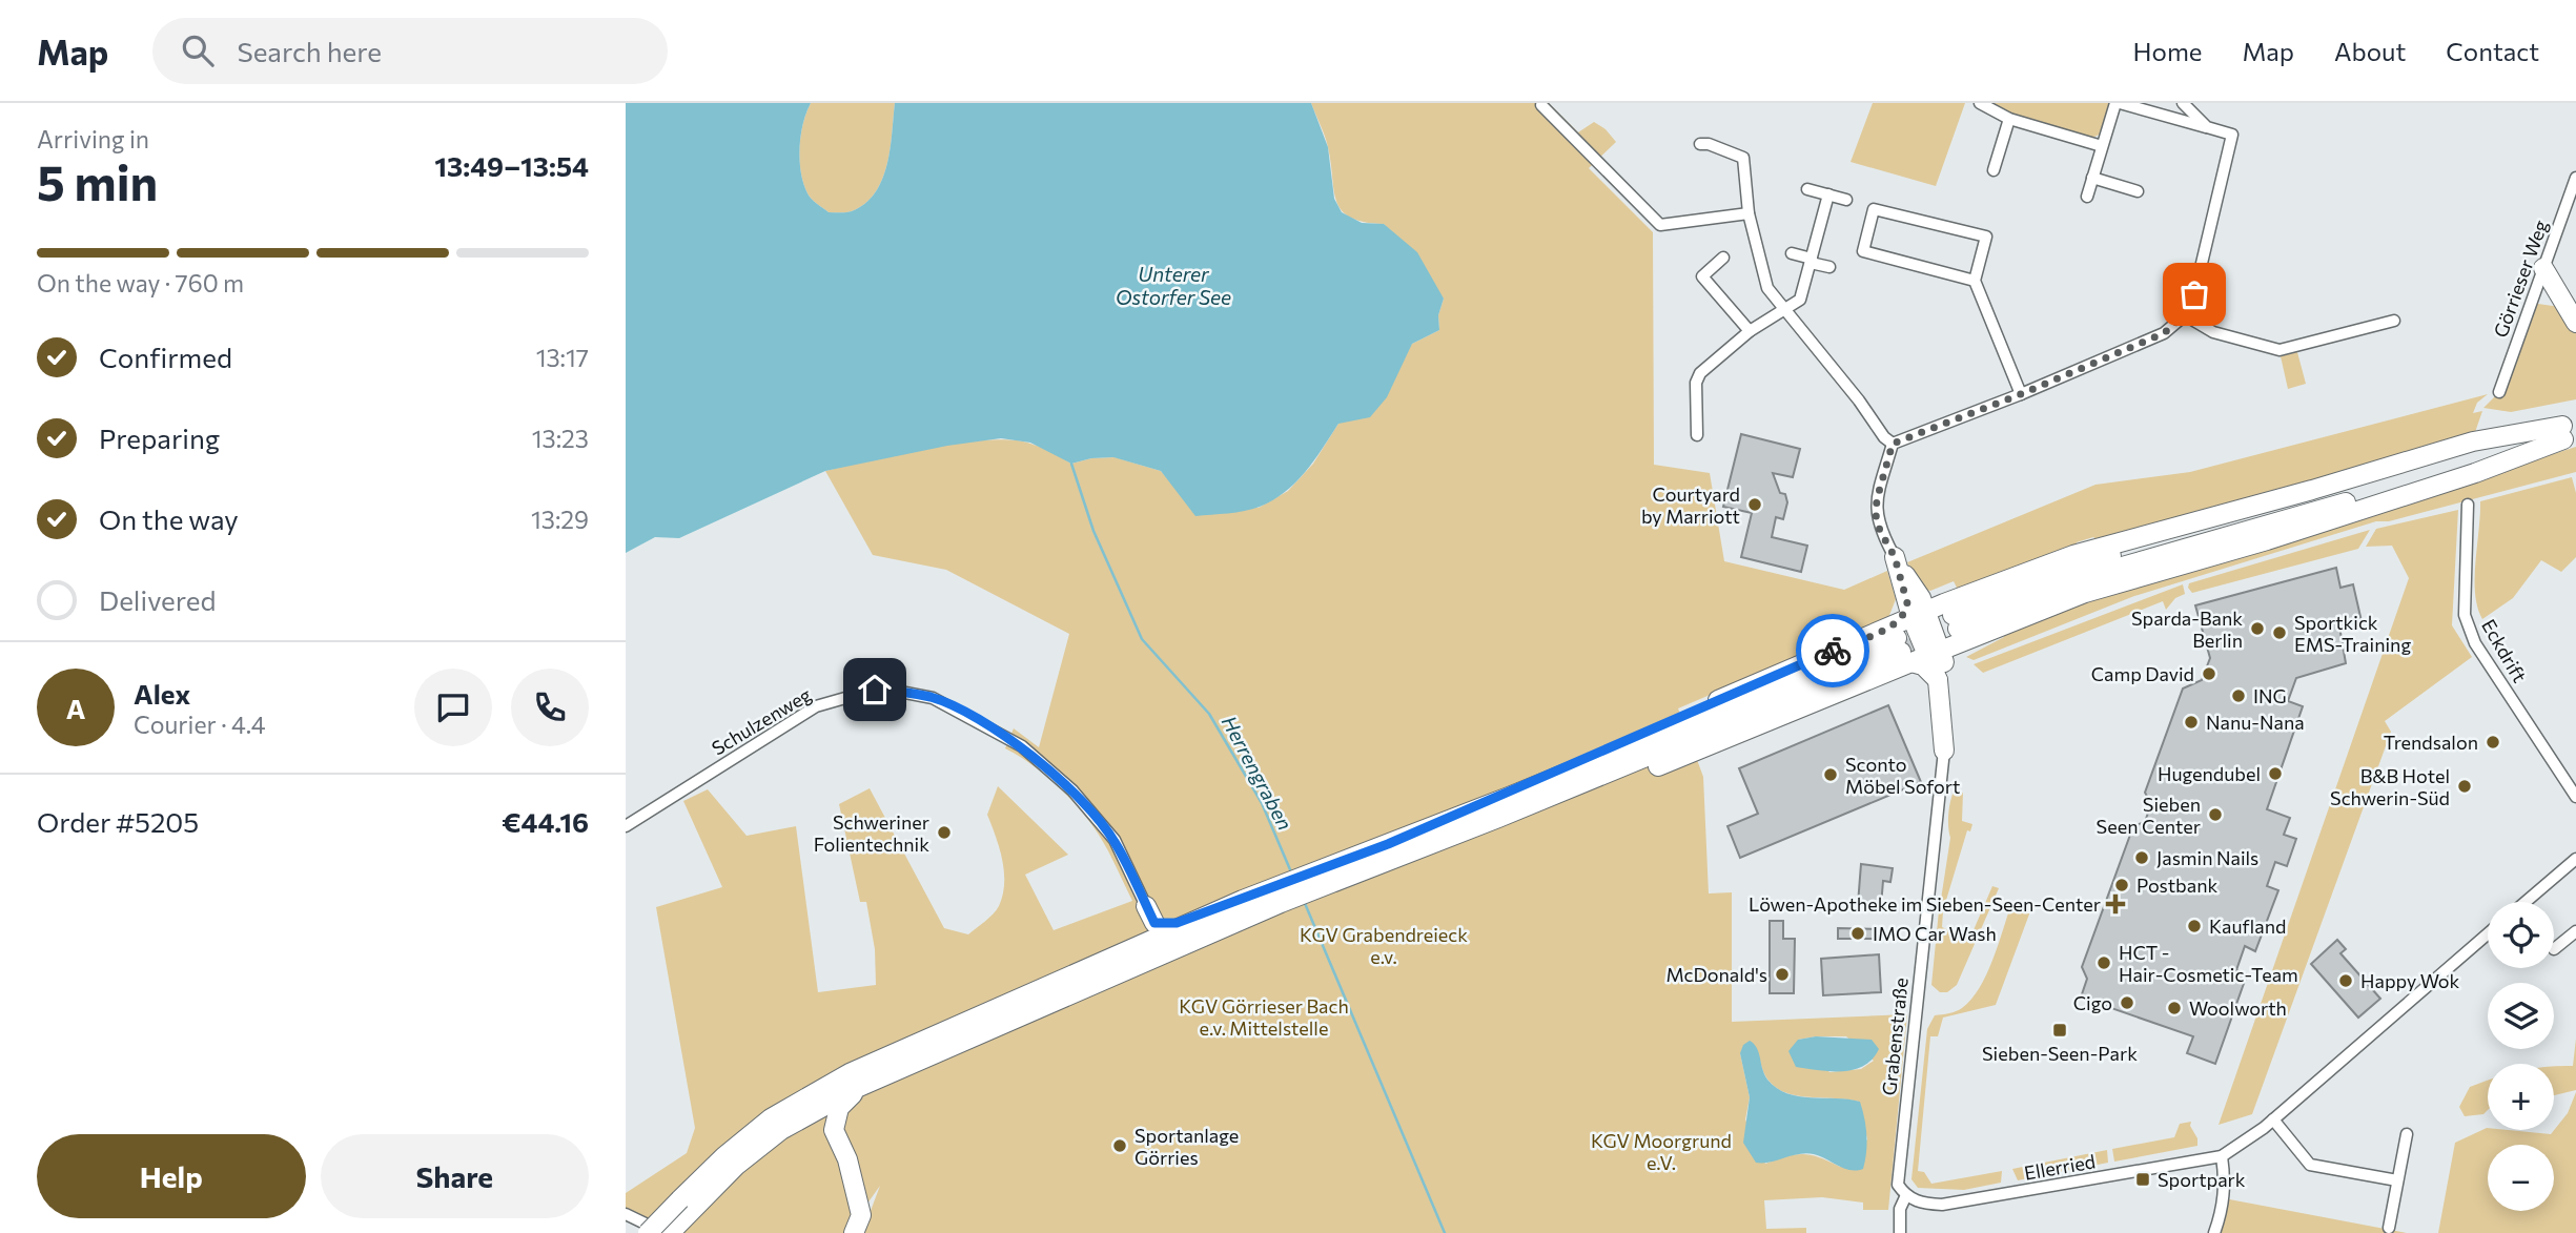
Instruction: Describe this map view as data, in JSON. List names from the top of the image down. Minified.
{"streets":{"street":["Görrieser Weg","Eckdrift","Schulzenweg","Grabenstraße","Ellerried"]},"crossings":[["Grabenstraße","Ellerried"]],"water":["Unterer Ostorfer See","Herrengraben"],"parks":["KGV Grabendreieck e.v.","KGV Görrieser Bach e.v. Mittelstelle","KGV Moorgrund e.V."],"places":{"other":["Courtyard by Marriott","Sparda-Bank Berlin","Sportkick EMS-Training","Camp David","ING","Nanu-Nana","Trendsalon","Hugendubel","Sconto Möbel Sofort","B&B Hotel Schwerin-Süd","Sieben Seen Center","Schweriner Folientechnik","Jasmin Nails","Postbank","Kaufland","IMO Car Wash","HCT - Hair-Cosmetic-Team","McDonald's","Happy Wok","Cigo","Woolworth","Sportanlage Görries"],"health":["Löwen-Apotheke im Sieben-Seen-Center"],"transit":["Sieben-Seen-Park","Sportpark"]},"page":{"header":"Map","search":"Search here","nav":["Home","Map","About","Contact"],"heading":["5 min","Arriving in","13:49–13:54"],"panel":["Alex","Courier · 4.4","Order #5205","€44.16"],"bar":"On the way · 760 m","list":[["Confirmed","13:17"],["Preparing","13:23"],["On the way","13:29"],"Delivered"],"round":"A","map_buttons":["+","−"],"buttons":["Help","Share"]}}
